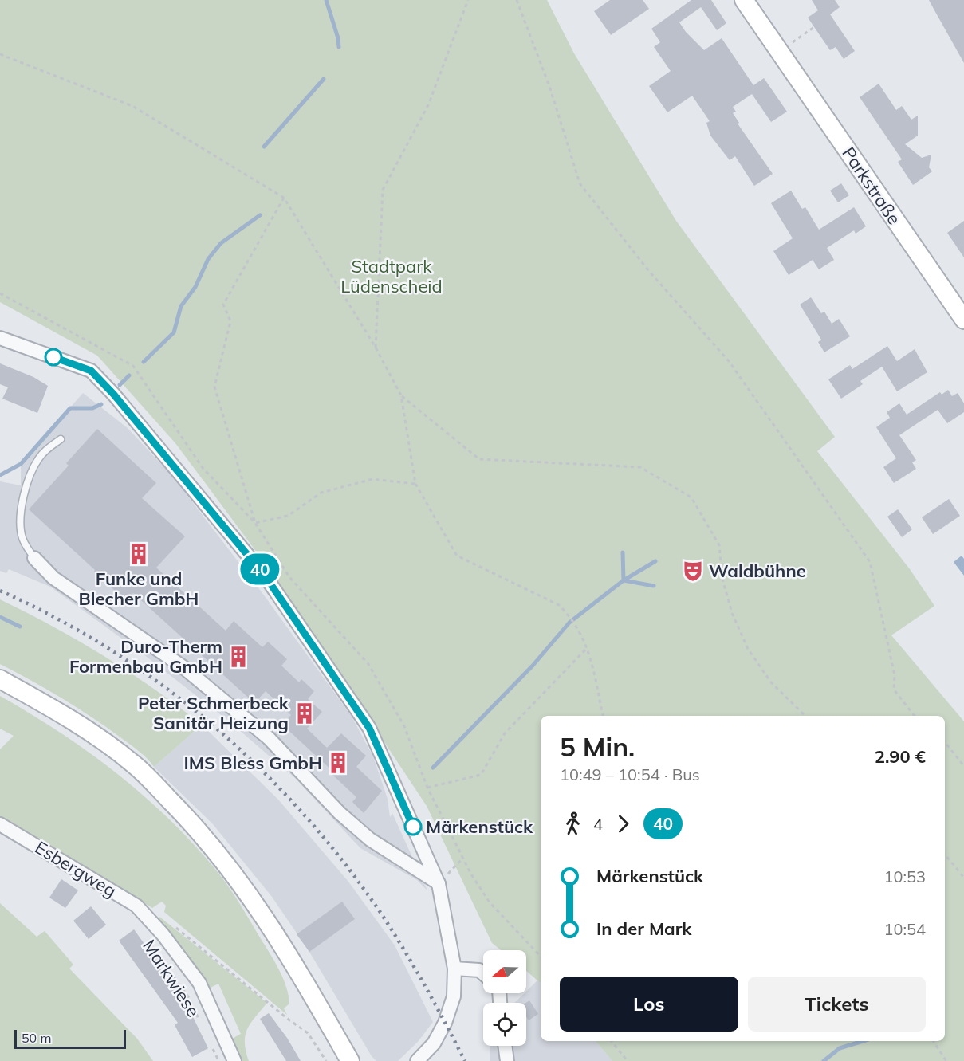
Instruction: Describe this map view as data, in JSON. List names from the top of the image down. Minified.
{"streets":{"main road":["Parkstraße"],"street":["Esbergweg","Markwiese"]},"crossings":[["Esbergweg","Markwiese"]],"parks":["Stadtpark Lüdenscheid"],"places":{"building":["Funke und Blecher GmbH","Duro-Therm Formenbau GmbH","Peter Schmerbeck Sanitär Heizung","IMS Bless GmbH"],"theatre":["Waldbühne"],"other":["Märkenstück"]},"lines":["bus line 40"],"scale_bar":"50 m","north":"left","page":{"on_map":"40","heading":["5 Min.","10:49 – 10:54 · Bus","2.90 €"],"legs":["4","40"],"list":[{"name":"Märkenstück","value":"10:53"},{"name":"In der Mark","value":"10:54"}],"buttons":["Los","Tickets"],"scale":"50 m"}}
